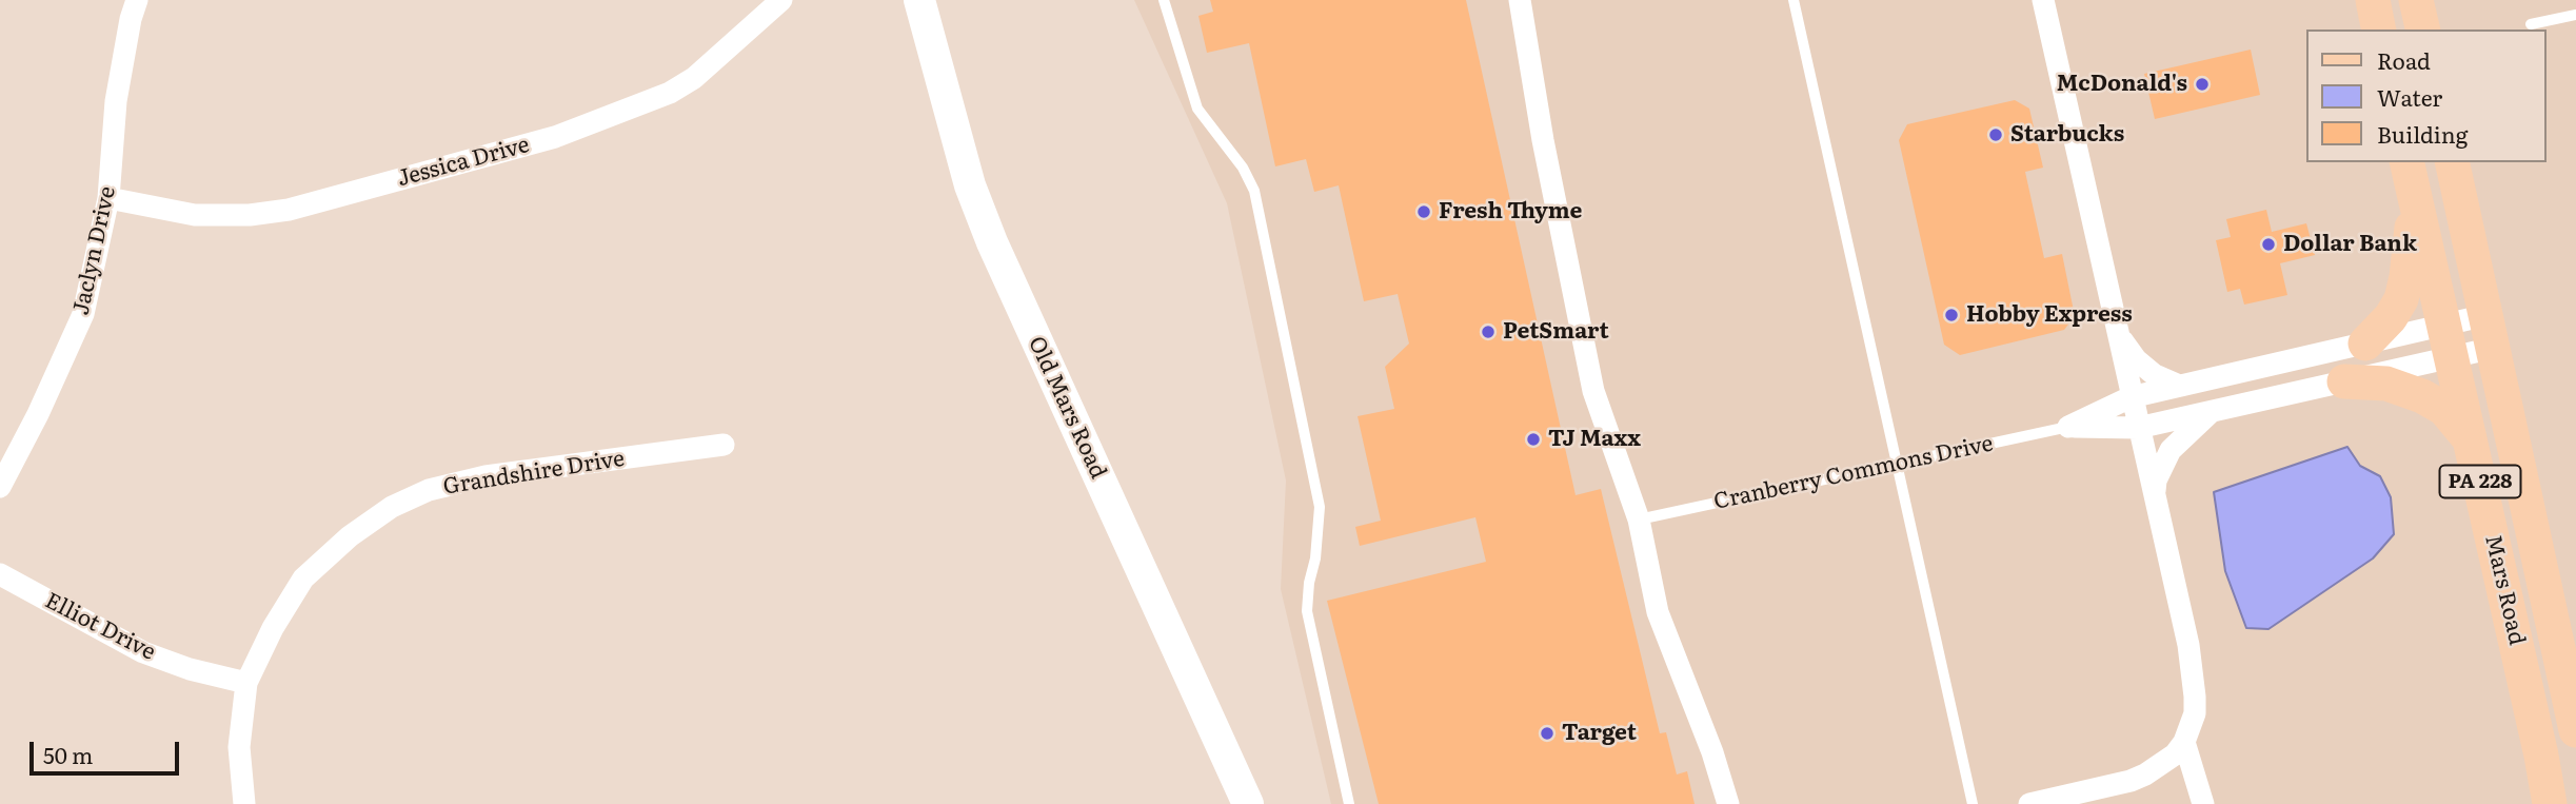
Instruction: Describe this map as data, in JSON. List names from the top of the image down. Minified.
{"streets":{"main road":["PA 228","Mars Road"],"street":["Jessica Drive","Jaclyn Drive","Old Mars Road","Grandshire Drive","Cranberry Commons Drive","Elliot Drive"]},"crossings":[["Jessica Drive","Jaclyn Drive"],["Grandshire Drive","Elliot Drive"],["Cranberry Commons Drive","Mars Road"]],"places":["McDonald's","Starbucks","Fresh Thyme","Dollar Bank","Hobby Express","PetSmart","TJ Maxx","Target"],"legend":["Road","Water","Building"],"scale_bar":"50 m"}
